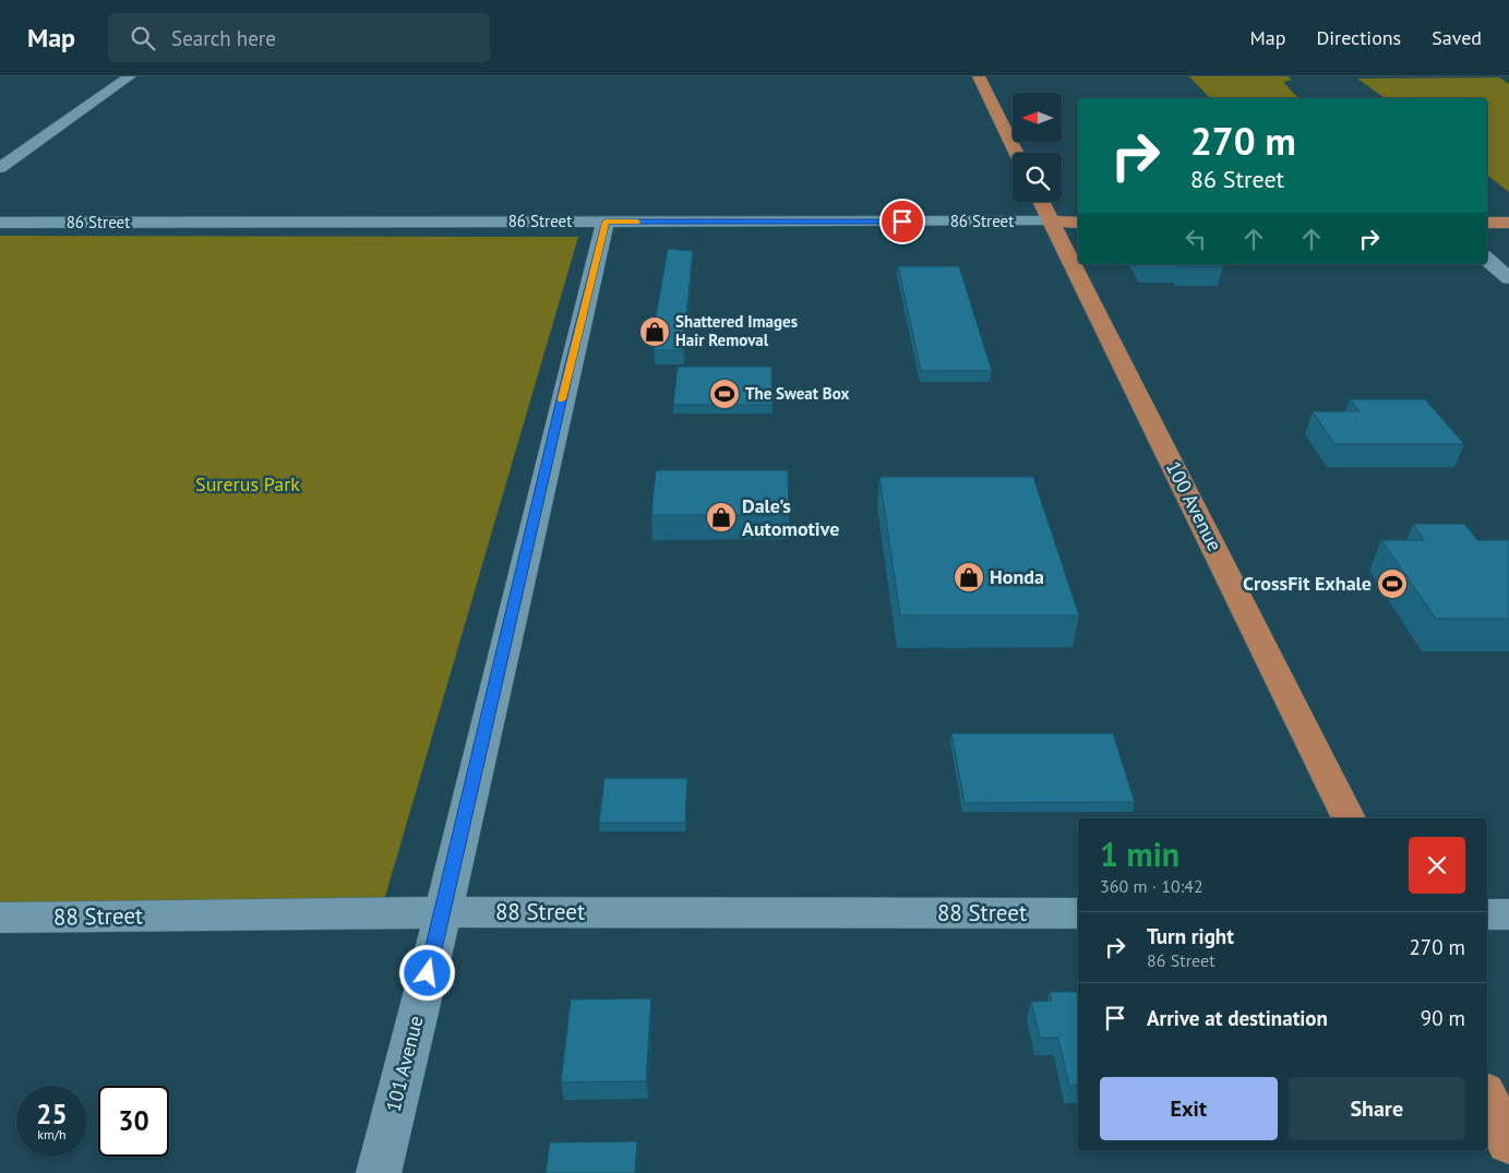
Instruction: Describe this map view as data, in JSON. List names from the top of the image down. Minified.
{"streets":{"main road":["86 Street","100 Avenue"],"street":["88 Street","101 Avenue"]},"crossings":[["86 Street","100 Avenue"],["86 Street","101 Avenue"],["88 Street","101 Avenue"]],"parks":["Surerus Park"],"places":{"shop":["Shattered Images Hair Removal","Dale's Automotive","Honda"],"sports":["The Sweat Box","CrossFit Exhale"]},"north":"left","page":{"header":"Map","search":"Search here","nav":["Map","Directions","Saved"],"turn":["270 m","86 Street"],"heading":["1 min","360 m · 10:42"],"list":[{"name":"Turn right","note":"86 Street","value":"270 m"},{"name":"Arrive at destination","value":"90 m"}],"buttons":["Exit","Share"],"speed":"25 km/h","limit":"30"}}
